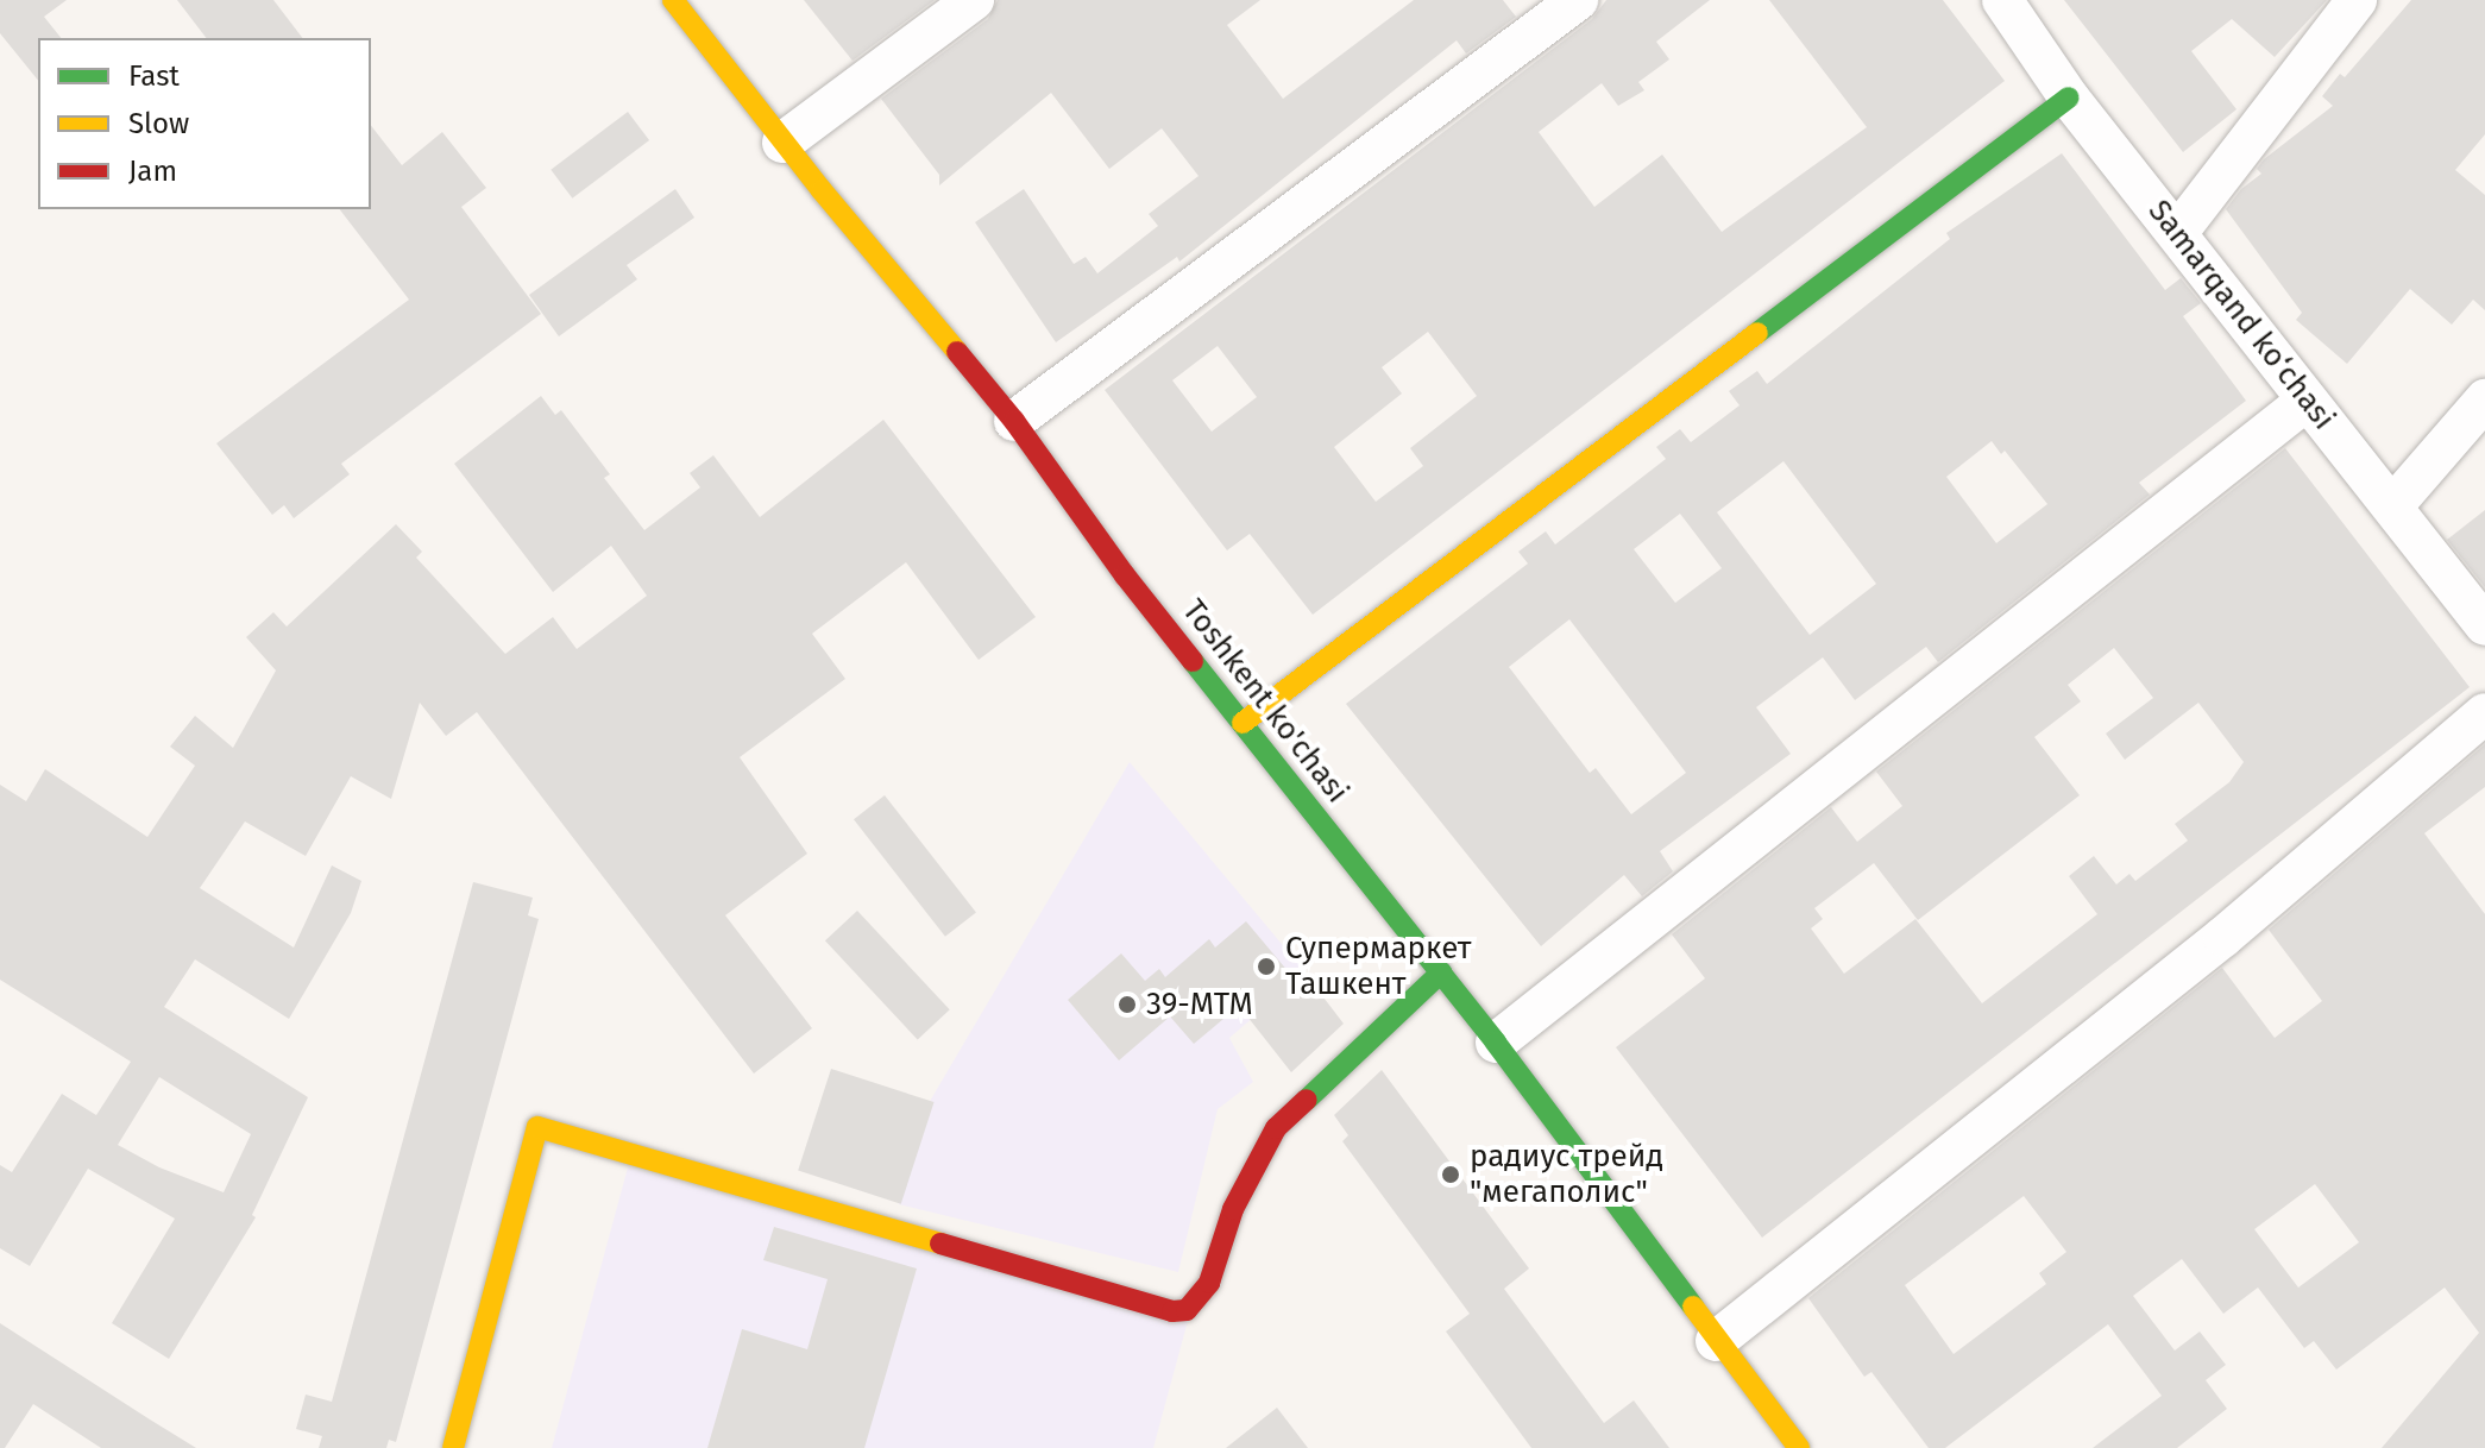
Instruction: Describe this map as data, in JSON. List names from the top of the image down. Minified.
{"streets":{"street":["Samarqand ko‘chasi","Toshkent ko'chasi"]},"places":["Супермаркет Ташкент","39-MTM","радиус трейд \"мегаполис\""],"legend":["Fast","Slow","Jam"]}
